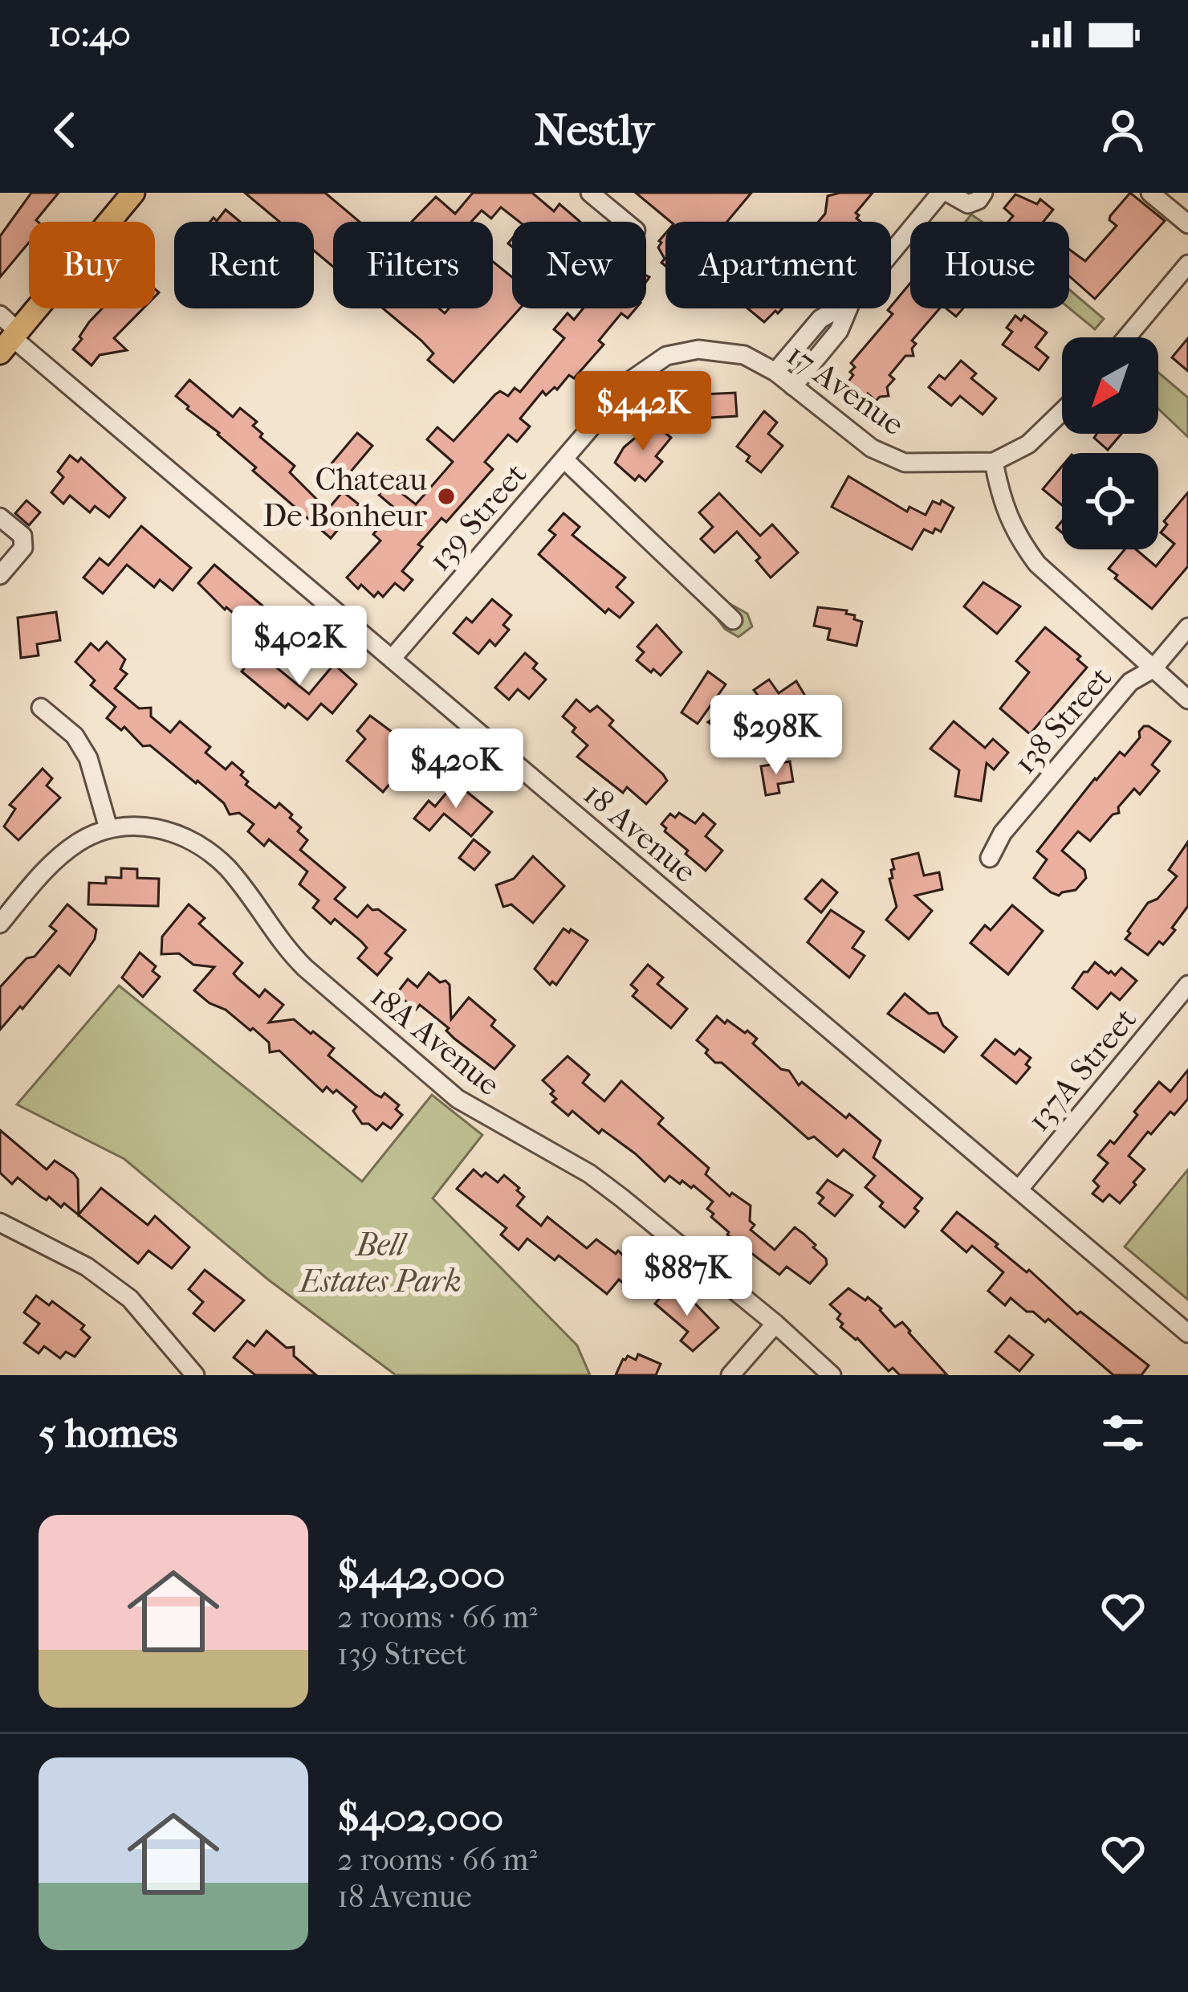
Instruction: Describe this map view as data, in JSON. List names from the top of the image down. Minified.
{"streets":{"street":["17 Avenue","139 Street","138 Street","18 Avenue","18A Avenue","137A Street"]},"crossings":[["17 Avenue","139 Street"],["139 Street","18 Avenue"],["18 Avenue","137A Street"]],"parks":["Bell Estates Park"],"places":["Chateau De Bonheur"],"north":"bottom left","page":{"status":"10:40","header":"Nestly","chip":["Buy","Rent","Filters","New","Apartment","House"],"price":["$442K","$402K","$298K","$420K","$887K"],"heading":"5 homes","list":[{"name":"$442,000","note":"2 rooms · 66 m² · 139 Street"},{"name":"$402,000","note":"2 rooms · 66 m² · 18 Avenue"}]}}
